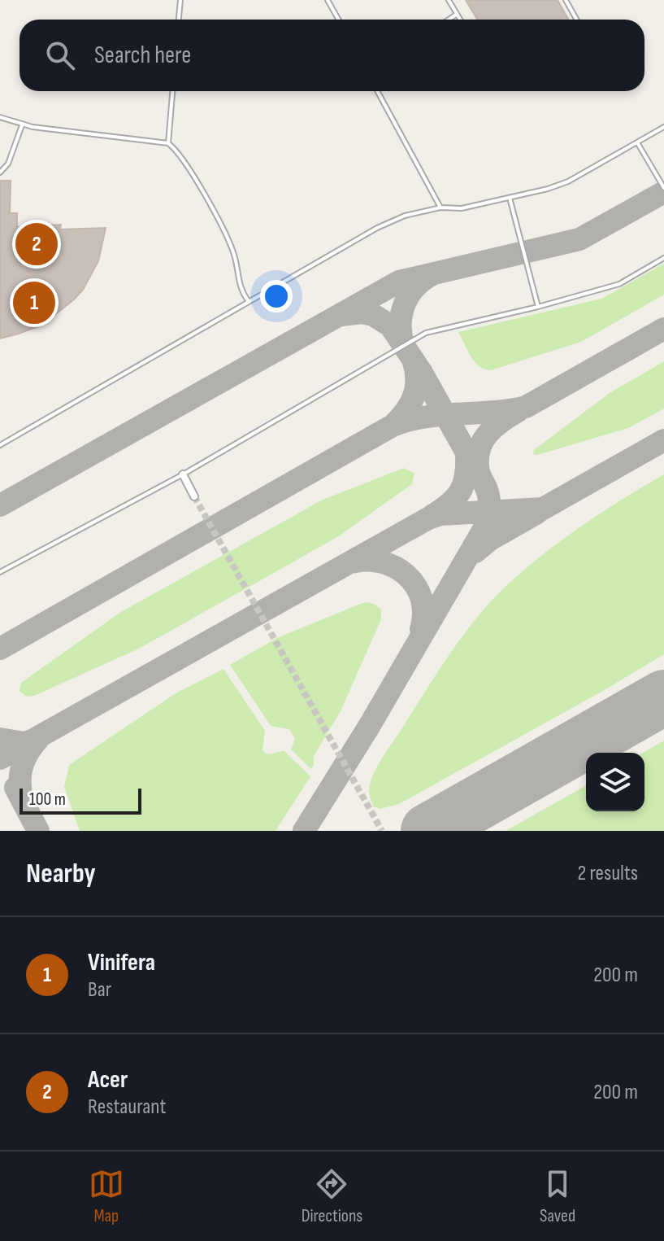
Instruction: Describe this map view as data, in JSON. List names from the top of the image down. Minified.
{"scale_bar":"100 m","page":{"search":"Search here","pins":["2","1"],"scale":"100 m","heading":["Nearby","2 results"],"list":[{"mark":"1","name":"Vinifera","note":"Bar","value":"200 m"},{"mark":"2","name":"Acer","note":"Restaurant","value":"200 m"}],"nav":["Map","Directions","Saved"]}}
